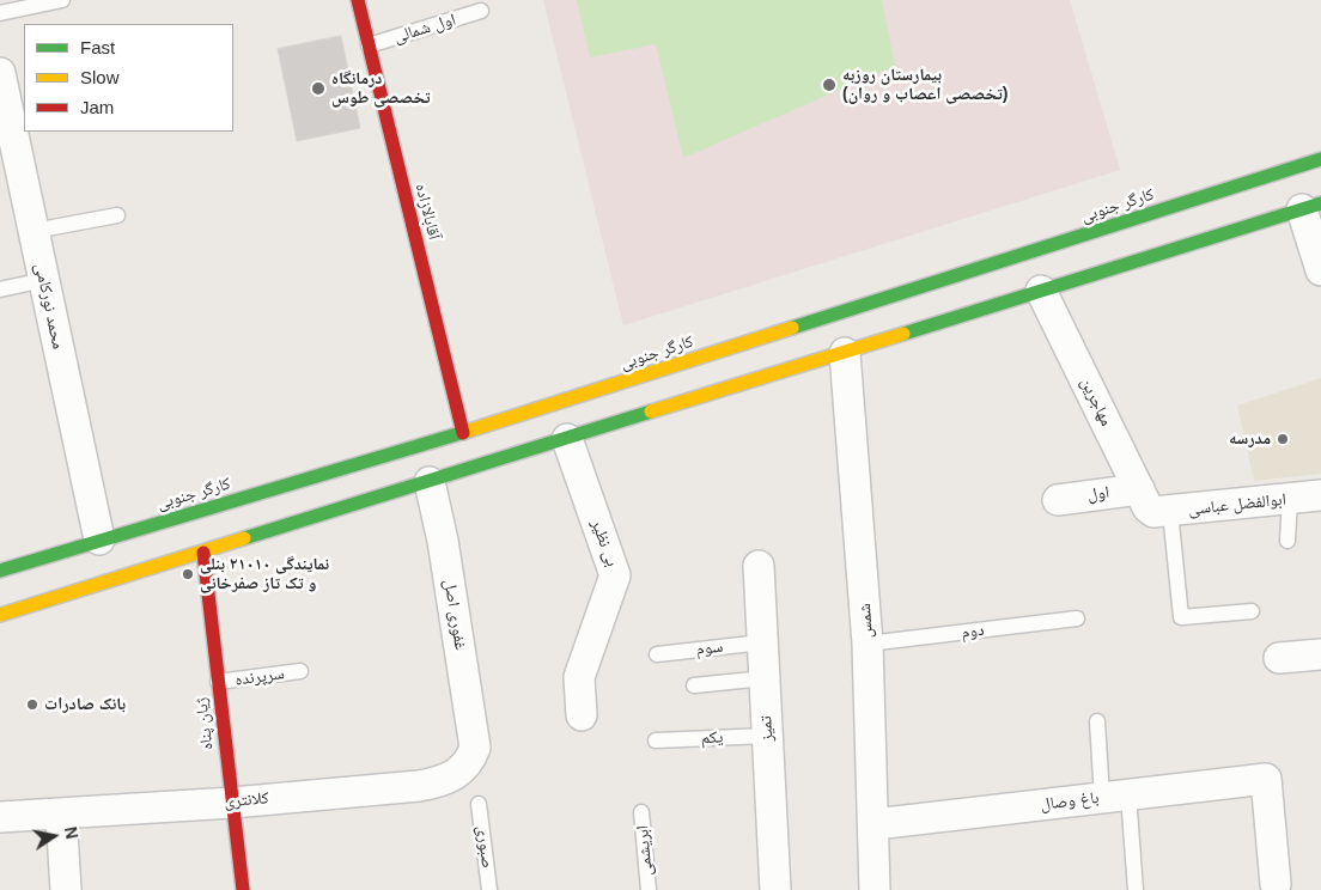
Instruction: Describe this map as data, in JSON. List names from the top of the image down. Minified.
{"streets":{"main road":["کارگر جنوبی","آقابالازاده","ژیان پناه"],"street":["محمد نورکامی","مهاجرین","اول","ابوالفضل عباسی","بی نظیر","غفوری اصل","شمس","تمیز","کلانتری","باغ وصال"],"lane":["اول شمالی","دوم","سوم","سرپرنده","یکم","صبوری","ابریشمی"]},"crossings":[["اول شمالی","آقابالازاده"],["کارگر جنوبی","آقابالازاده"],["کارگر جنوبی","محمد نورکامی"],["مهاجرین","اول"],["مهاجرین","ابوالفضل عباسی"],["اول","ابوالفضل عباسی"],["غفوری اصل","کلانتری"],["شمس","دوم"],["شمس","باغ وصال"],["سوم","تمیز"],["سرپرنده","ژیان پناه"],["ژیان پناه","کلانتری"],["تمیز","یکم"]],"places":["بیمارستان روزبه (تخصصی اعصاب و روان)","درمانگاه تخصصی طوس","مدرسه","نمایندگی ۲۱۰۱۰ بنلی و تک تاز صفرخانی","بانک صادرات"],"legend":["Fast","Slow","Jam"],"north":"right"}
